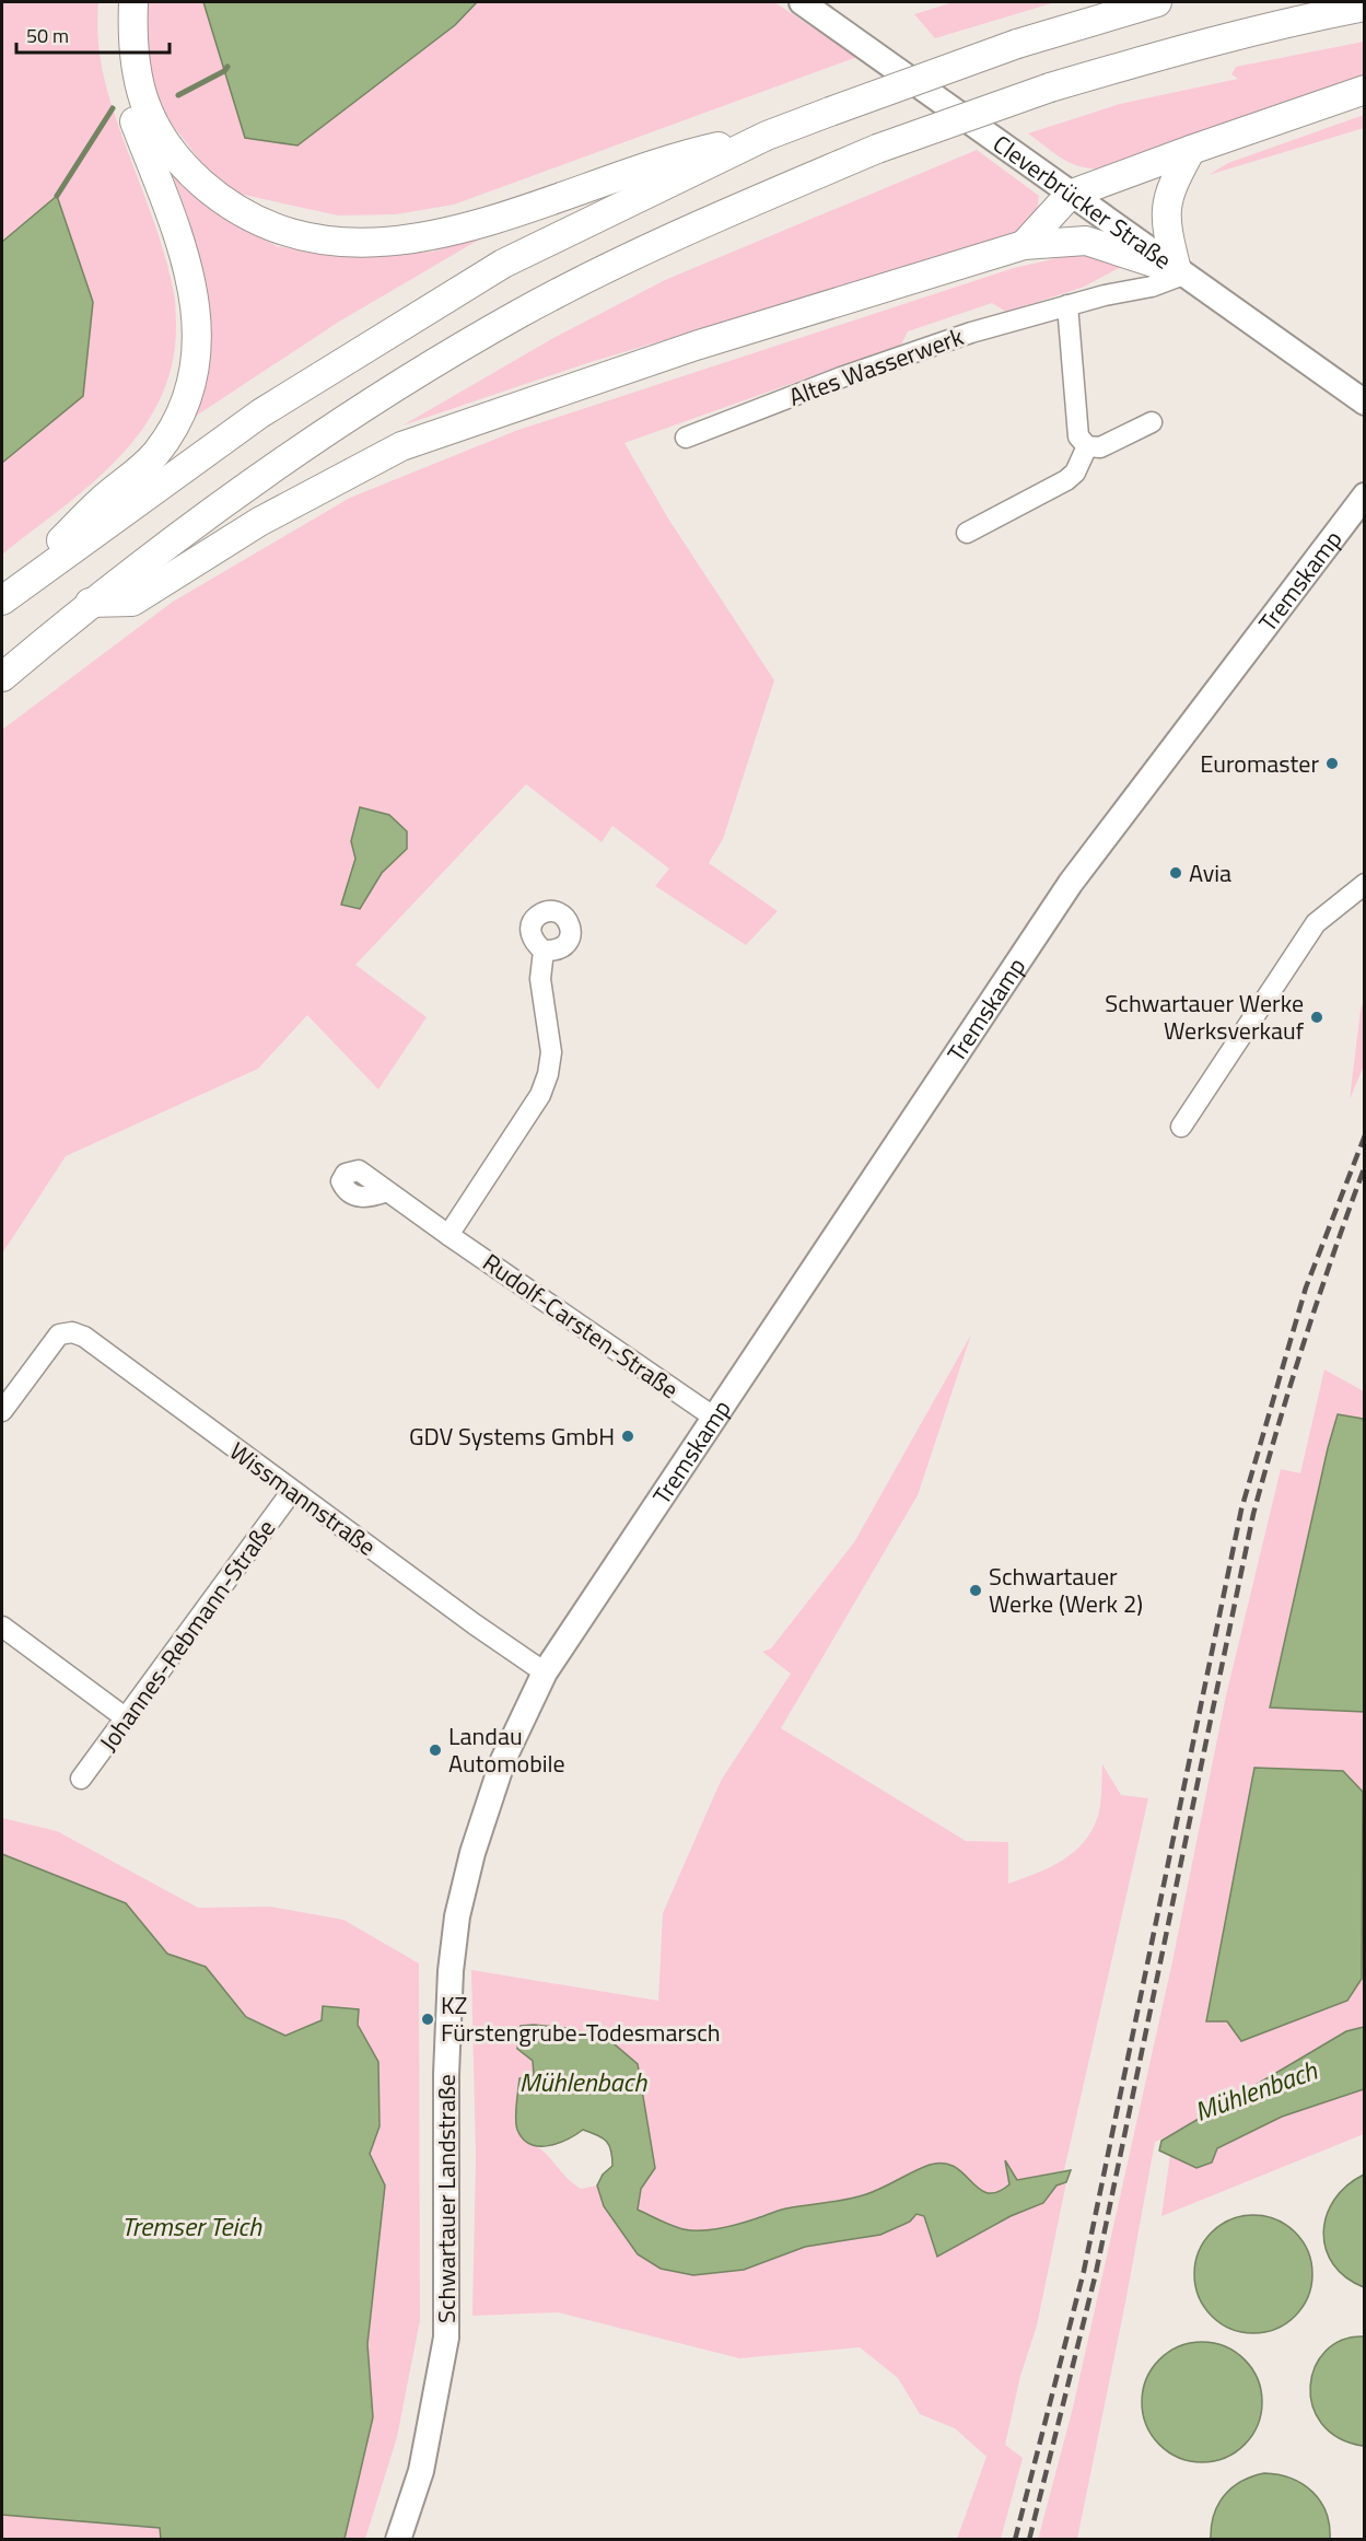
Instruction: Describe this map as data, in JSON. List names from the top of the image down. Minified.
{"streets":{"main road":["Cleverbrücker Straße","Tremskamp","Schwartauer Landstraße"],"street":["Altes Wasserwerk","Rudolf-Carsten-Straße","Wissmannstraße","Johannes-Rebmann-Straße"]},"crossings":[["Cleverbrücker Straße","Altes Wasserwerk"],["Tremskamp","Rudolf-Carsten-Straße"],["Tremskamp","Schwartauer Landstraße"],["Wissmannstraße","Johannes-Rebmann-Straße"],["Wissmannstraße","Schwartauer Landstraße"]],"water":["Mühlenbach","Tremser Teich"],"places":["Euromaster","Avia","Schwartauer Werke Werksverkauf","GDV Systems GmbH","Schwartauer Werke (Werk 2)","Landau Automobile","KZ Fürstengrube-Todesmarsch"],"scale_bar":"50 m"}
